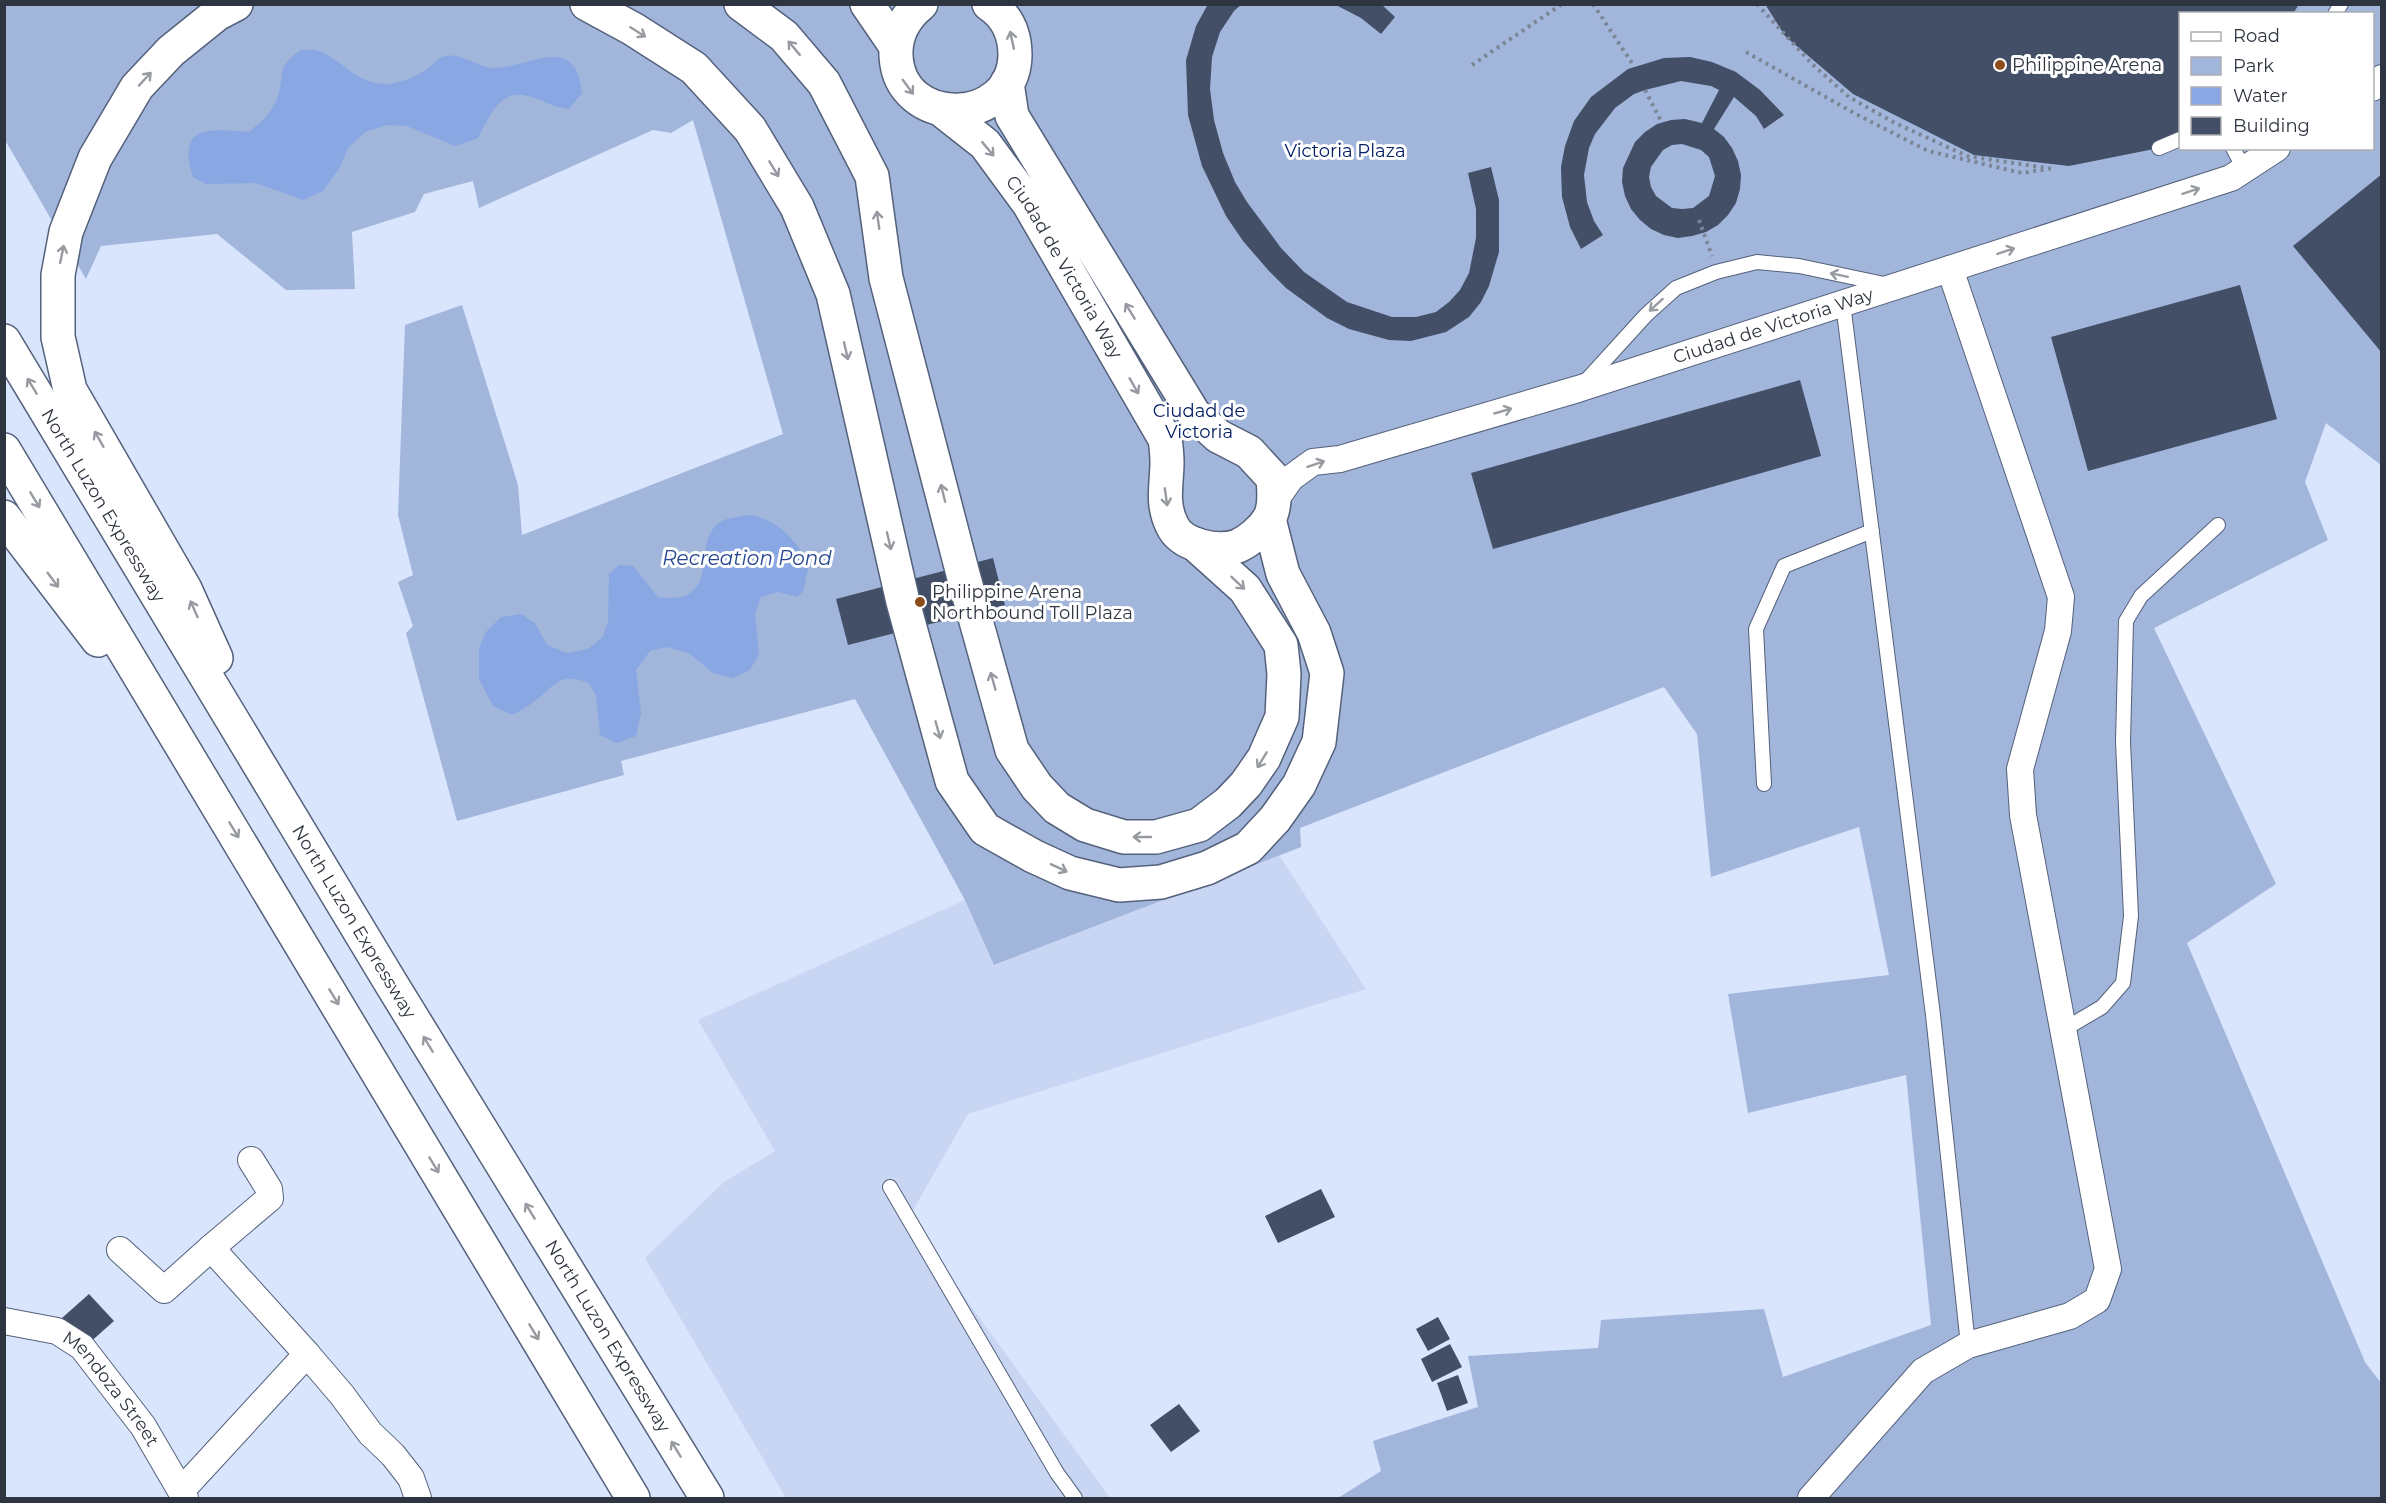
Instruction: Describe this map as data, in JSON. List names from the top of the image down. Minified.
{"streets":{"main road":["Ciudad de Victoria Way","North Luzon Expressway"],"street":["Mendoza Street"]},"water":["Recreation Pond"],"parks":["Victoria Plaza","Ciudad de Victoria"],"places":["Philippine Arena","Philippine Arena Northbound Toll Plaza"],"legend":["Road","Park","Water","Building"]}
